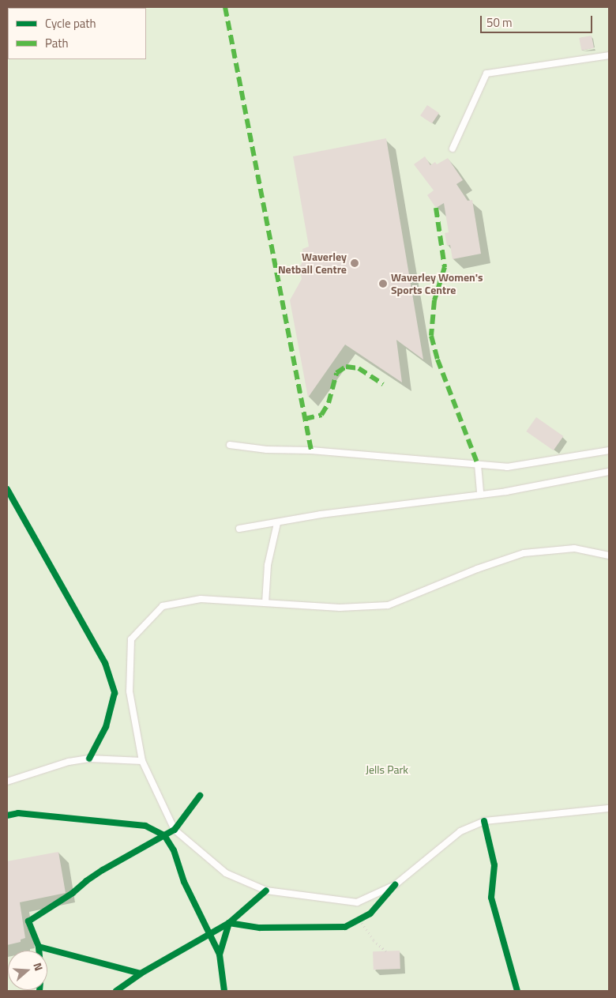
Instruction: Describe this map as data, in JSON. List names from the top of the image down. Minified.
{"parks":["Jells Park"],"places":["Waverley Netball Centre","Waverley Women's Sports Centre"],"legend":["Cycle path","Path"],"scale_bar":"50 m","north":"right"}
